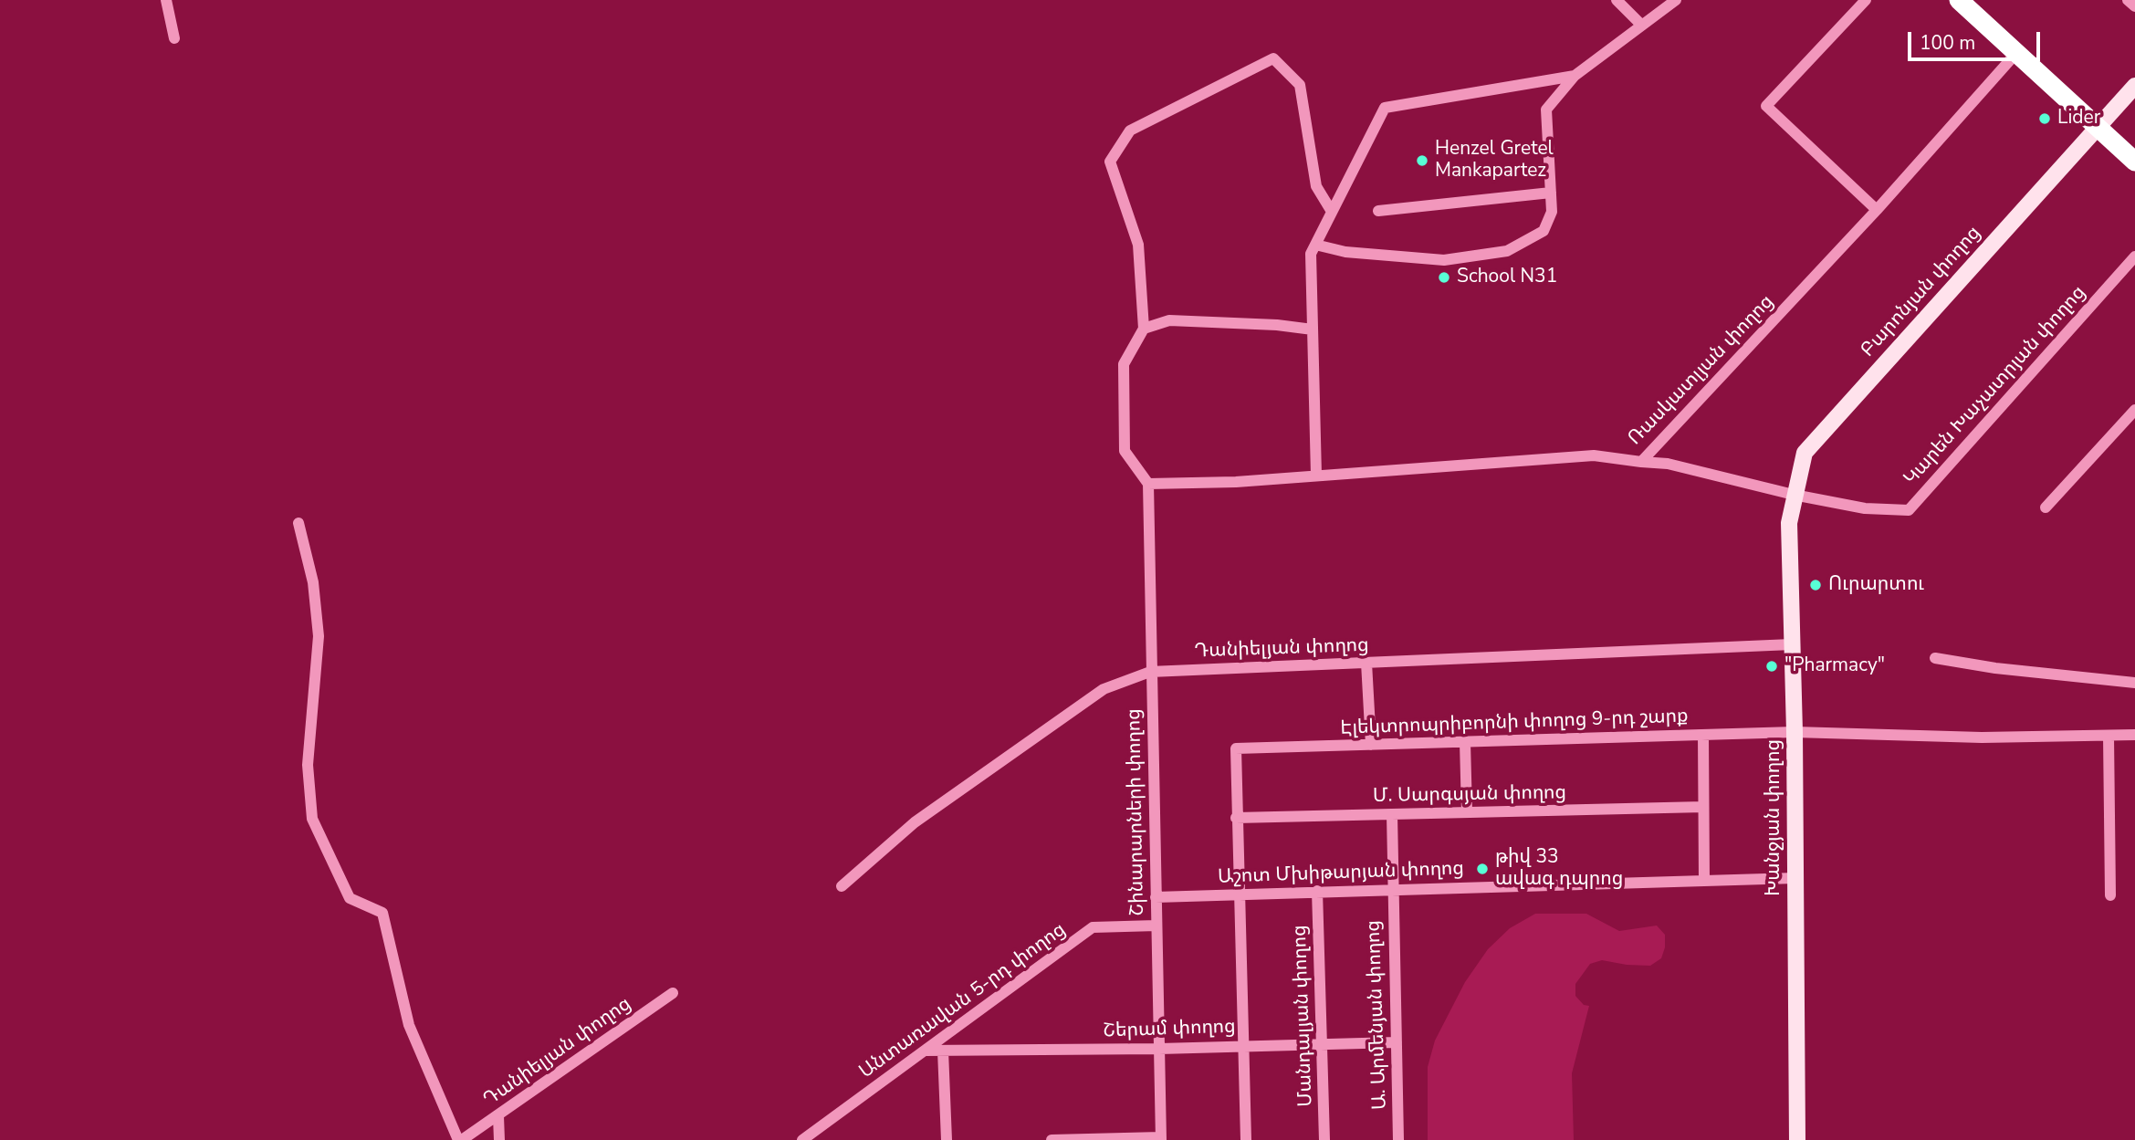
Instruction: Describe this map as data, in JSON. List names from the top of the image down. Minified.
{"streets":{"main road":["Բարոնյան փողոց","Խանջյան փողոց"],"street":["Ռասկատլյան փողոց","Կարեն Խաչատրյան փողոց","Դանիելյան փողոց","Էլեկտրոպրիբորնի փողոց 9-րդ շարք","Մ. Սարգսյան փողոց","Շինարարների փողոց","Աշոտ Մխիթարյան փողոց","Անտառավան 5-րդ փողոց","Ա. Արմենյան փողոց","Մանդալյան փողոց","Շերամ փողոց"]},"crossings":[["Բարոնյան փողոց","Կարեն Խաչատրյան փողոց"],["Բարոնյան փողոց","Խանջյան փողոց"],["Ռասկատլյան փողոց","Շինարարների փողոց"],["Կարեն Խաչատրյան փողոց","Խանջյան փողոց"],["Դանիելյան փողոց","Շինարարների փողոց"],["Դանիելյան փողոց","Խանջյան փողոց"],["Էլեկտրոպրիբորնի փողոց 9-րդ շարք","Մ. Սարգսյան փողոց"],["Էլեկտրոպրիբորնի փողոց 9-րդ շարք","Խանջյան փողոց"],["Մ. Սարգսյան փողոց","Ա. Արմենյան փողոց"],["Շինարարների փողոց","Աշոտ Մխիթարյան փողոց"],["Շինարարների փողոց","Անտառավան 5-րդ փողոց"],["Շինարարների փողոց","Շերամ փողոց"],["Խանջյան փողոց","Աշոտ Մխիթարյան փողոց"],["Աշոտ Մխիթարյան փողոց","Ա. Արմենյան փողոց"],["Աշոտ Մխիթարյան փողոց","Մանդալյան փողոց"],["Անտառավան 5-րդ փողոց","Շերամ փողոց"],["Ա. Արմենյան փողոց","Շերամ փողոց"],["Մանդալյան փողոց","Շերամ փողոց"]],"places":["Lider","Henzel Gretel Mankapartez","School N31","Ուրարտու","\"Pharmacy\"","թիվ 33 ավագ դպրոց"],"scale_bar":"100 m"}
